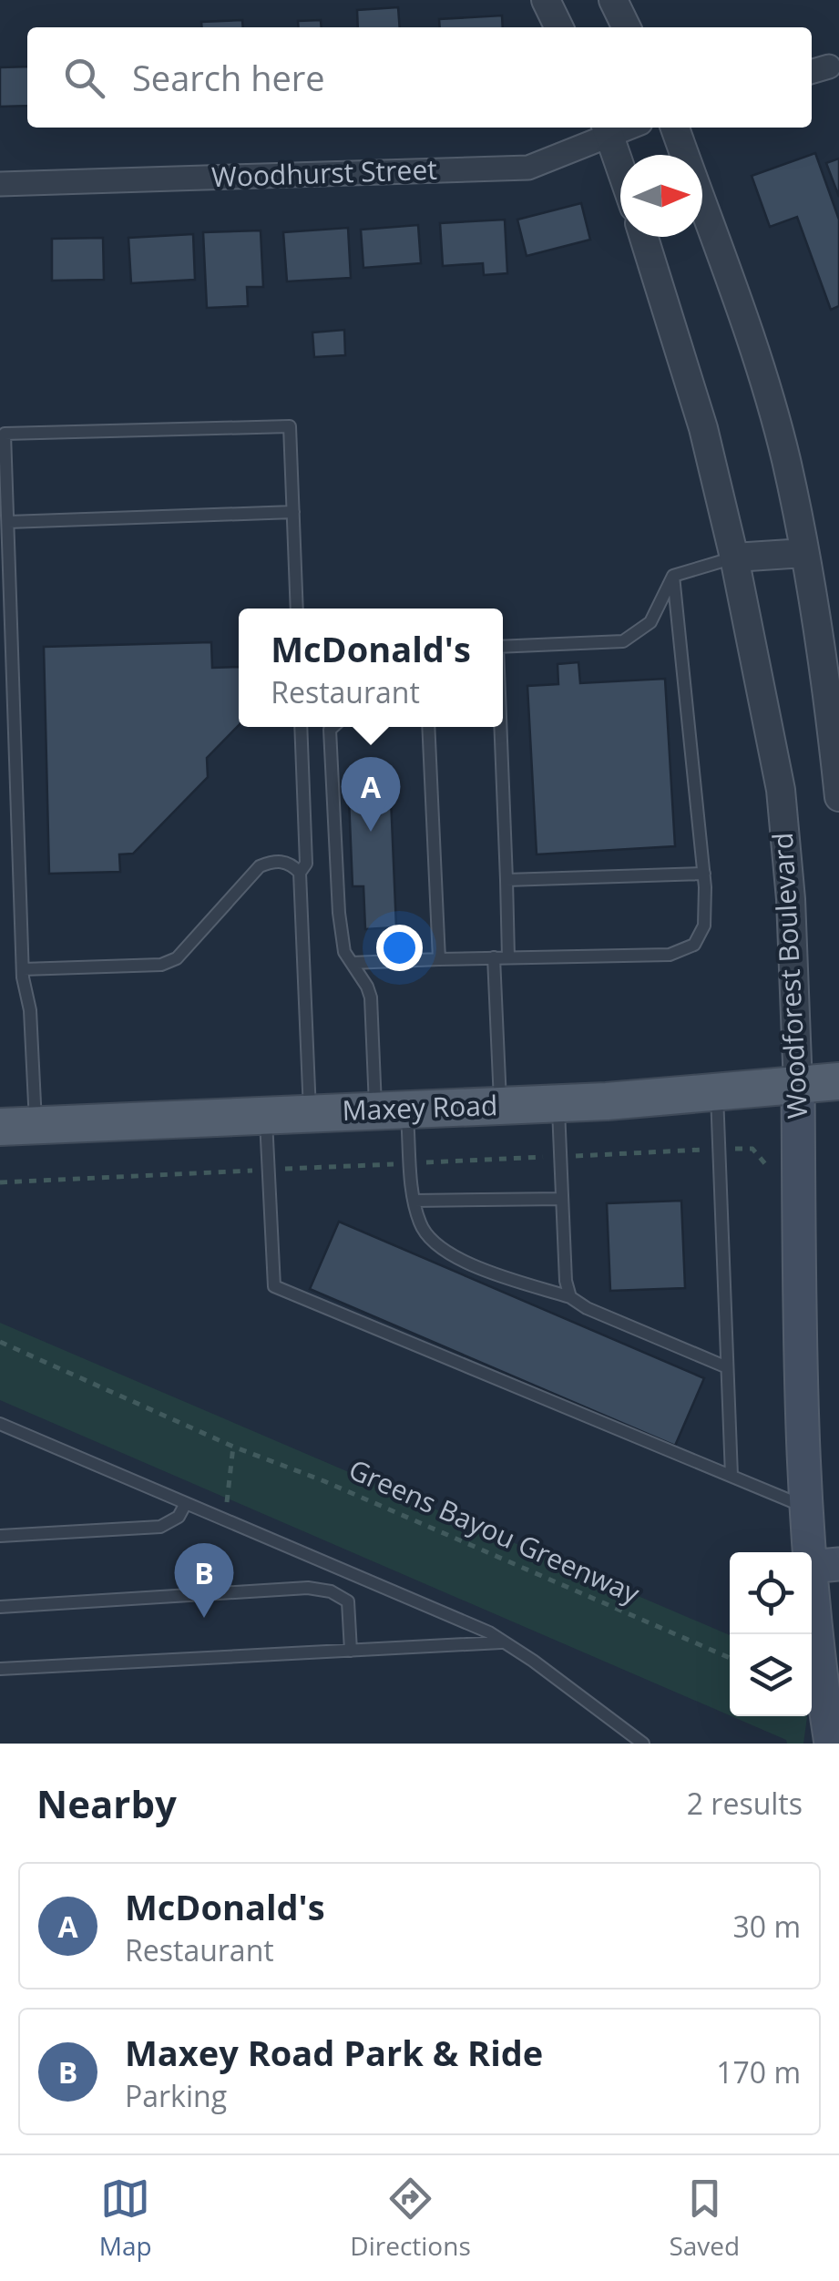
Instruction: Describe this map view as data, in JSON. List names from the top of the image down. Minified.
{"streets":{"main road":["Woodforest Boulevard","Maxey Road"],"street":["Woodhurst Street"],"path":["Greens Bayou Greenway"]},"crossings":[["Woodforest Boulevard","Maxey Road"]],"north":"right","page":{"search":"Search here","popup":["McDonald's","Restaurant"],"pins":["A","B"],"heading":["Nearby","2 results"],"list":[{"mark":"A","name":"McDonald's","note":"Restaurant","value":"30 m"},{"mark":"B","name":"Maxey Road Park & Ride","note":"Parking","value":"170 m"}],"nav":["Map","Directions","Saved"]}}
